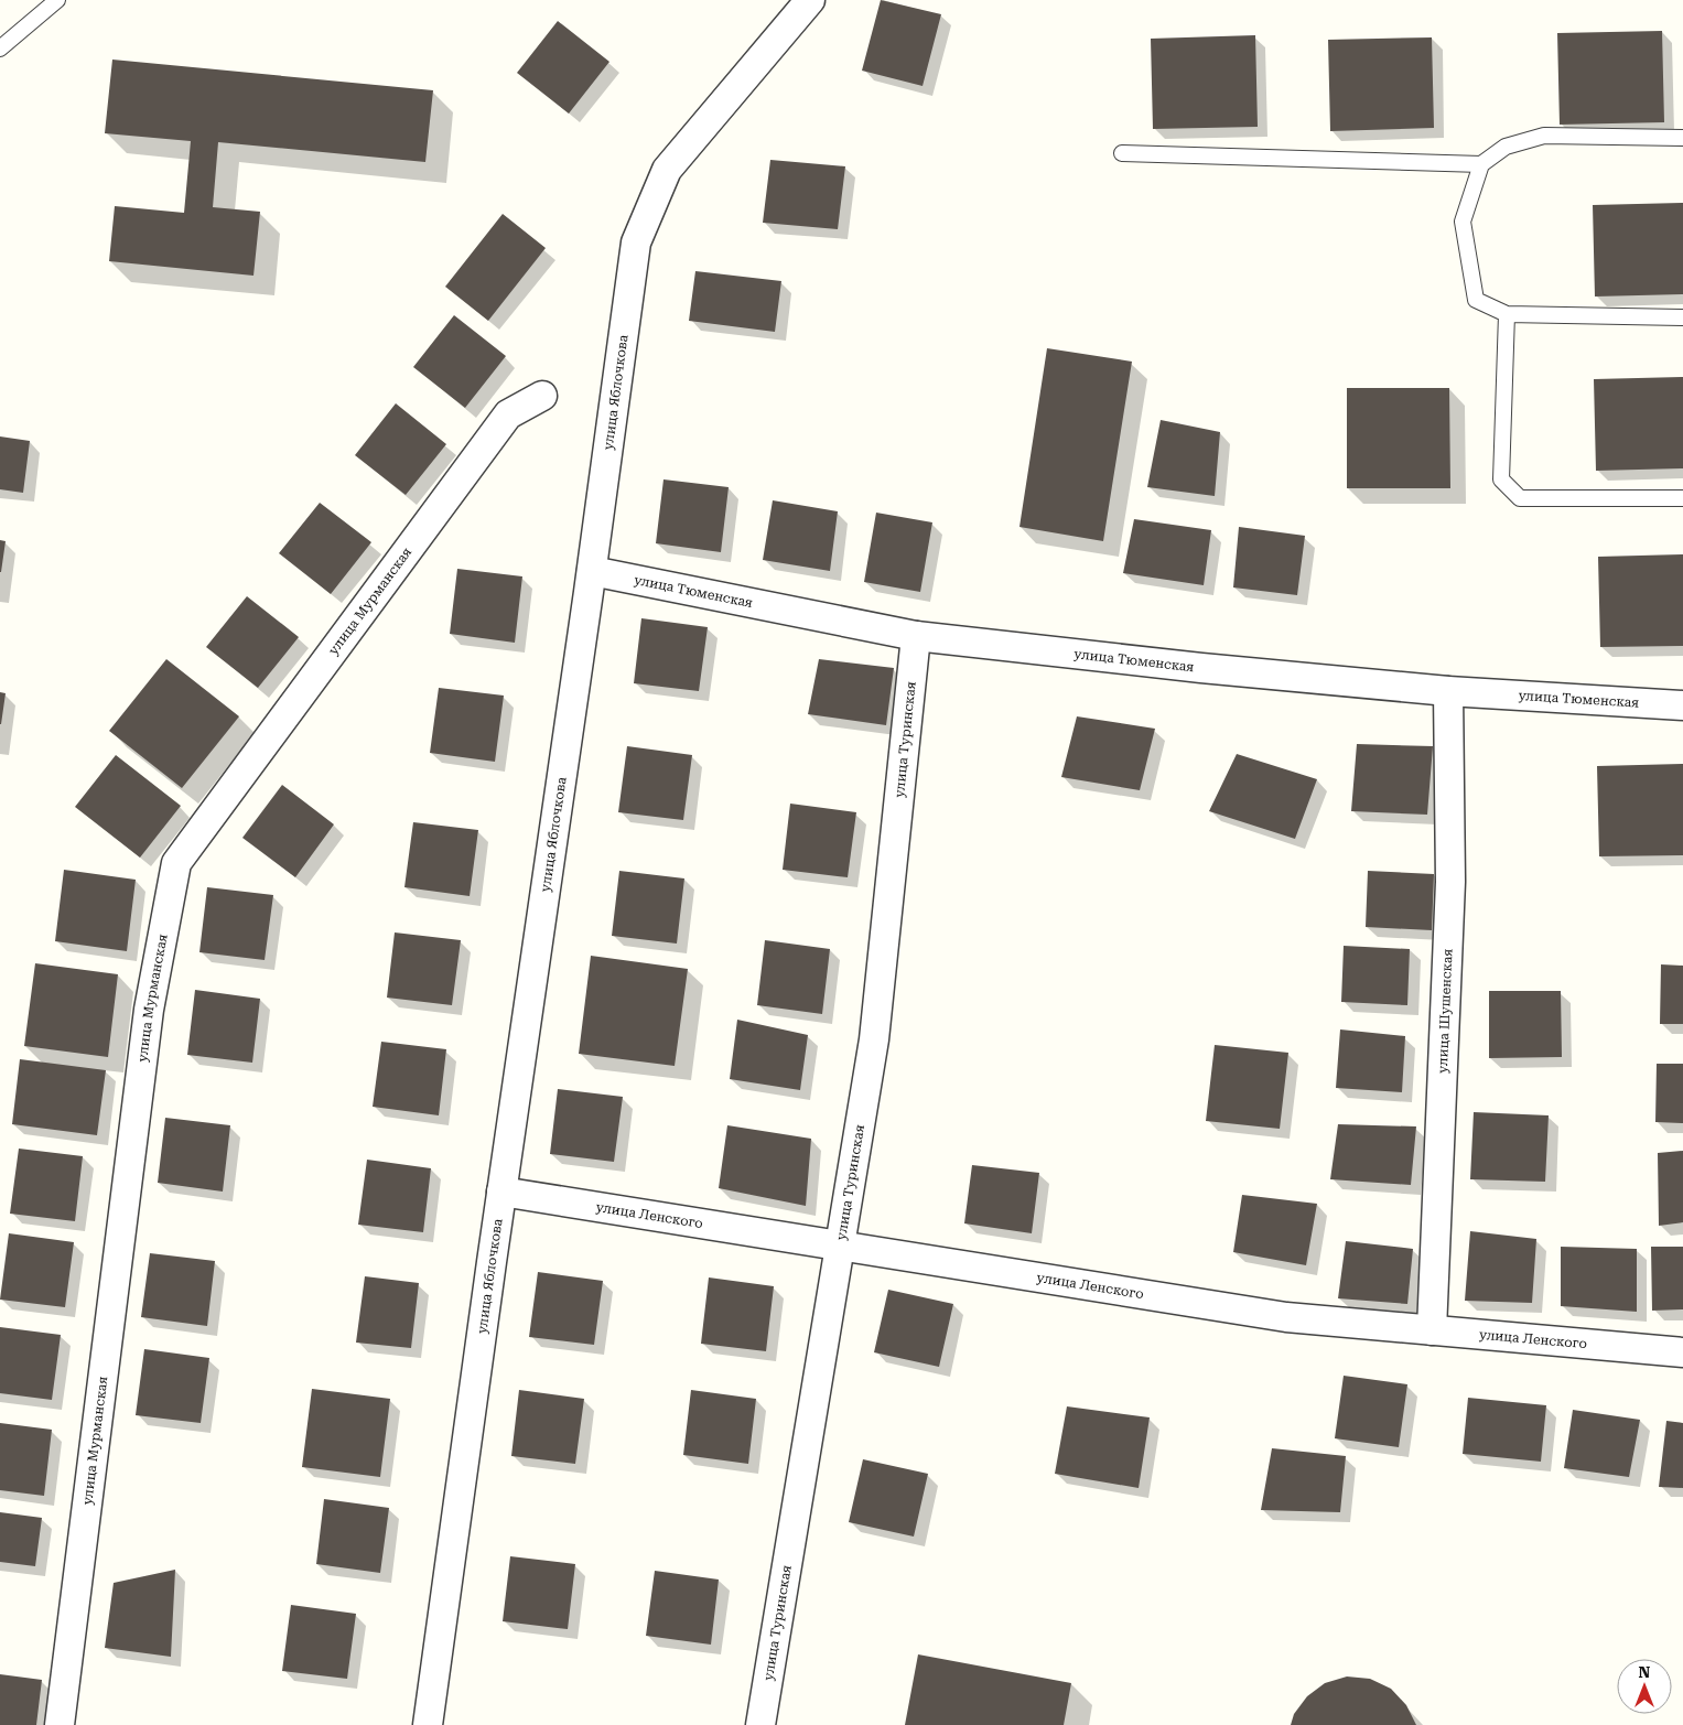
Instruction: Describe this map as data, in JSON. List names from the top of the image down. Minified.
{"streets":{"street":["улица Яблочкова","улица Тюменская","улица Мурманская","улица Туринская","улица Шушенская","улица Ленского"]},"crossings":[["улица Яблочкова","улица Тюменская"],["улица Яблочкова","улица Ленского"],["улица Тюменская","улица Туринская"],["улица Тюменская","улица Шушенская"],["улица Туринская","улица Ленского"],["улица Шушенская","улица Ленского"]],"north":"top"}
